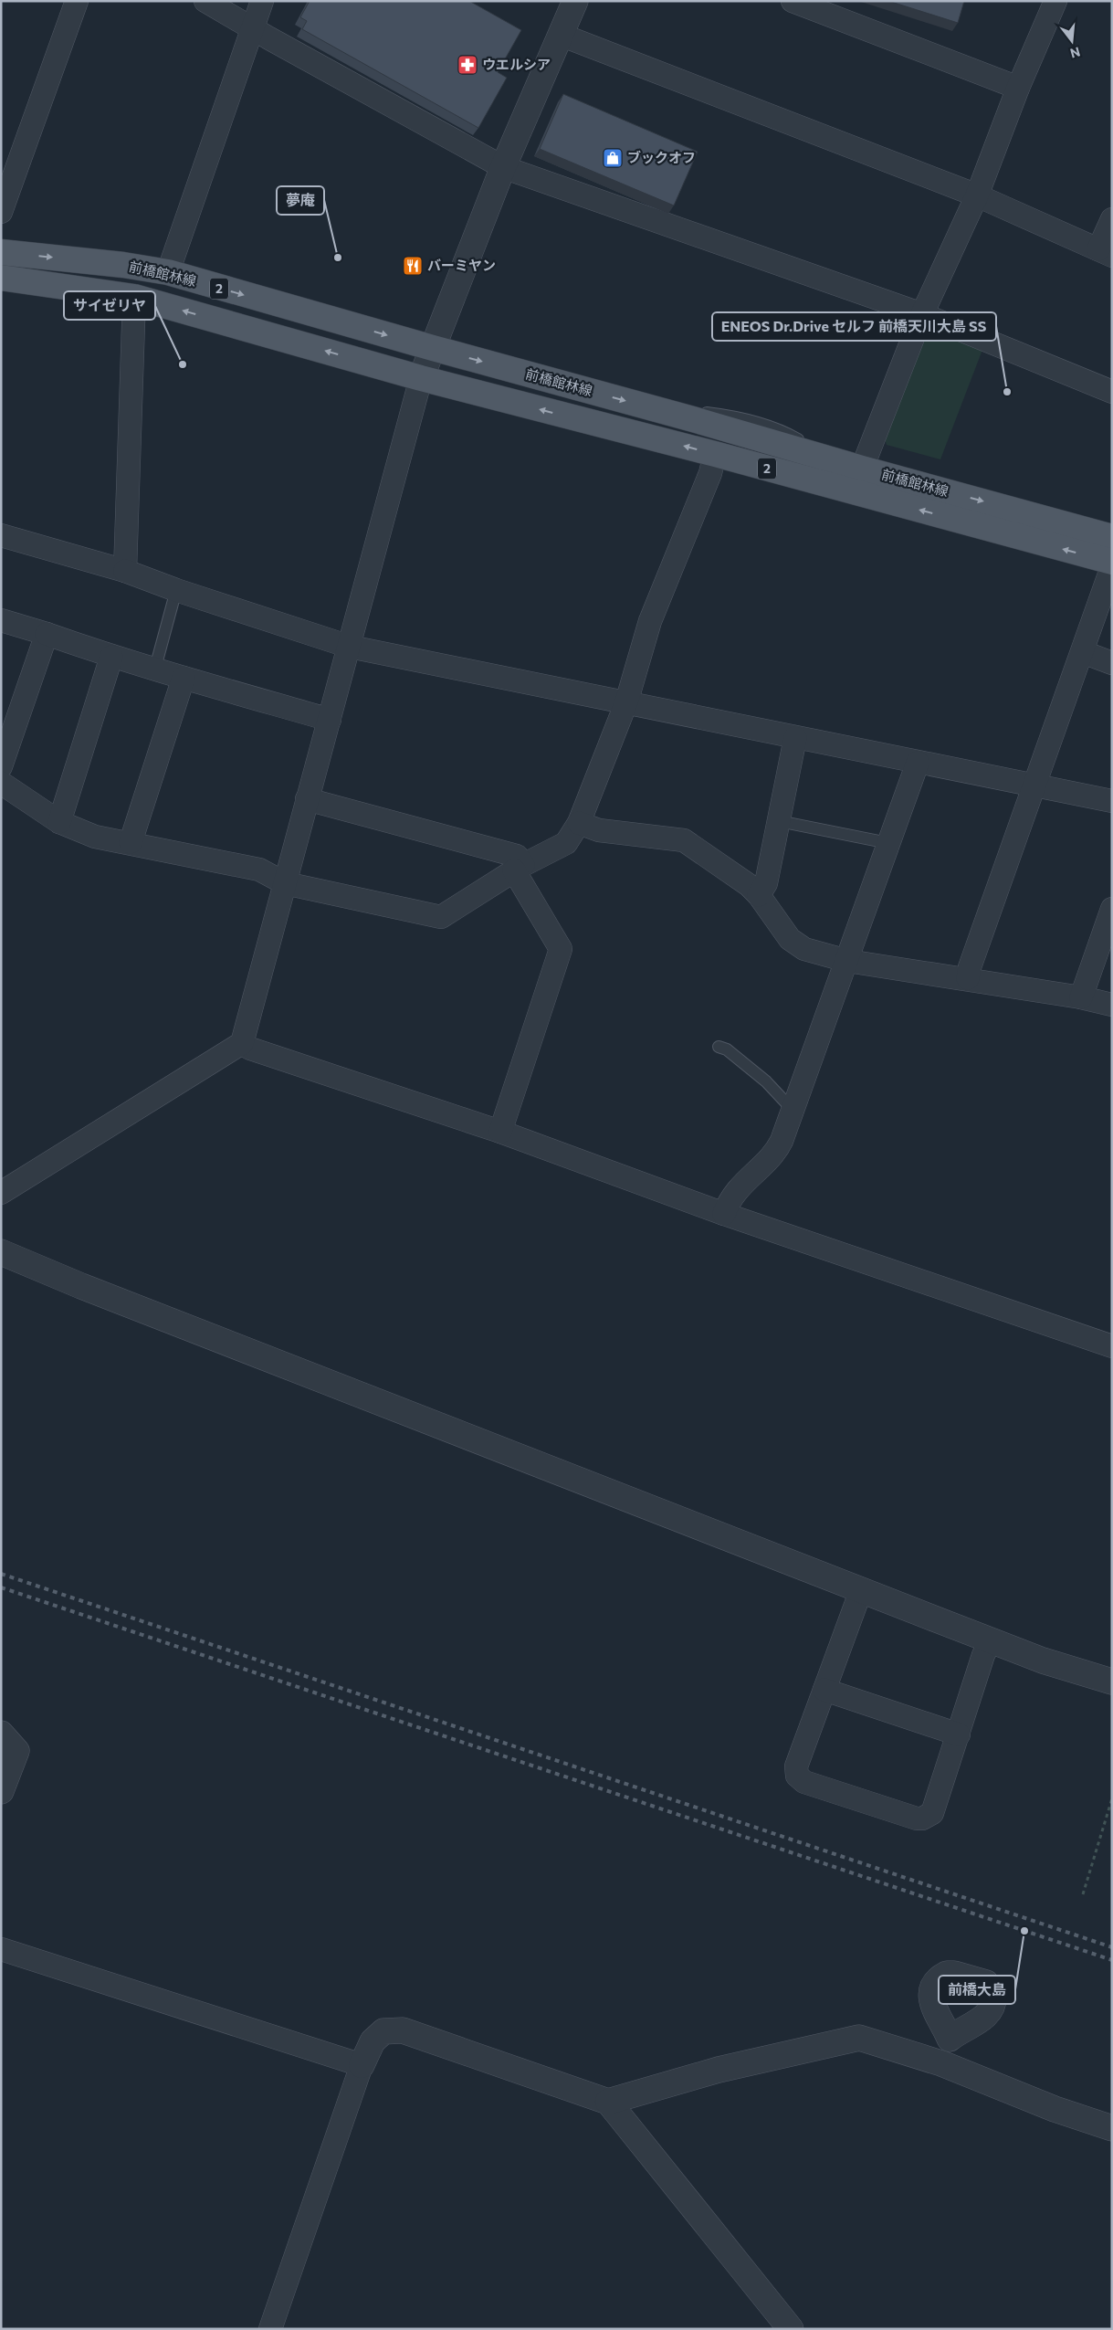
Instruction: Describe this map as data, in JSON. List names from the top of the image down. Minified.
{"streets":{"main road":["前橋館林線","2"]},"places":{"pharmacy":["ウエルシア"],"shop":["ブックオフ"],"other":["夢庵","サイゼリヤ","ENEOS Dr.Drive セルフ 前橋天川大島 SS","前橋大島"],"restaurant":["バーミヤン"]},"north":"bottom"}
